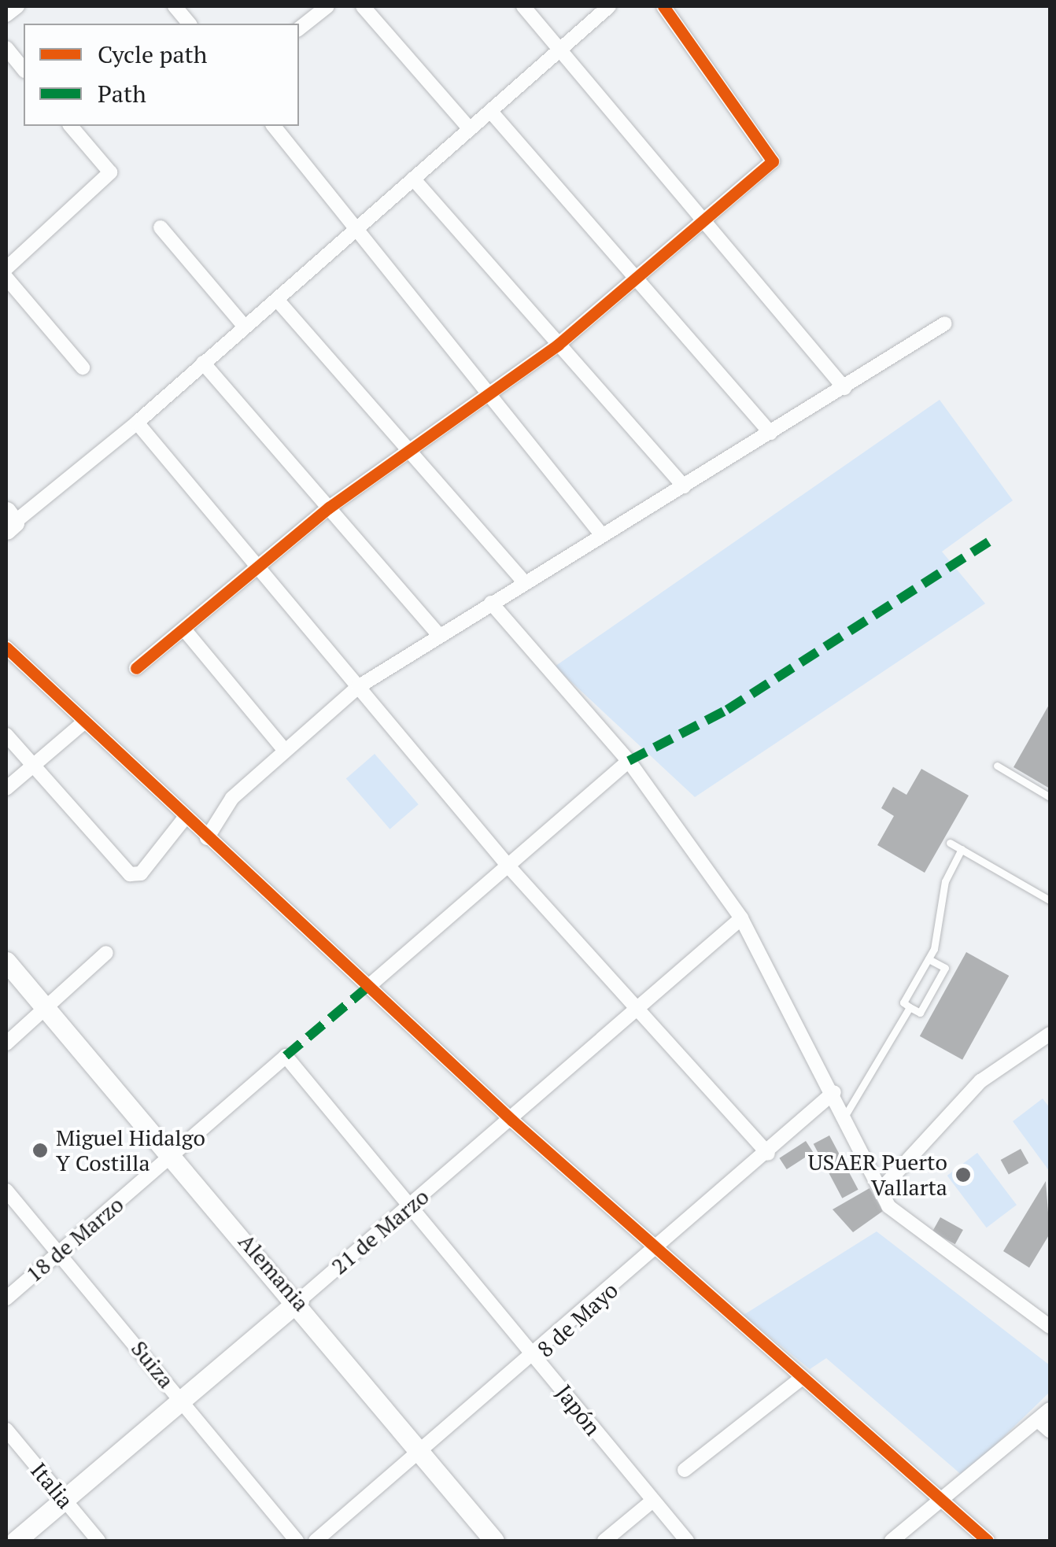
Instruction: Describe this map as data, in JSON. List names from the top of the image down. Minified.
{"streets":{"street":["21 de Marzo","18 de Marzo","Alemania","8 de Mayo","Suiza","Japón","Italia"]},"crossings":[["21 de Marzo","Alemania"],["21 de Marzo","Suiza"],["21 de Marzo","Japón"],["21 de Marzo","Italia"],["18 de Marzo","Alemania"],["18 de Marzo","Suiza"],["18 de Marzo","Japón"],["Alemania","8 de Mayo"],["8 de Mayo","Japón"]],"places":["Miguel Hidalgo Y Costilla","USAER Puerto Vallarta"],"legend":["Cycle path","Path"]}
